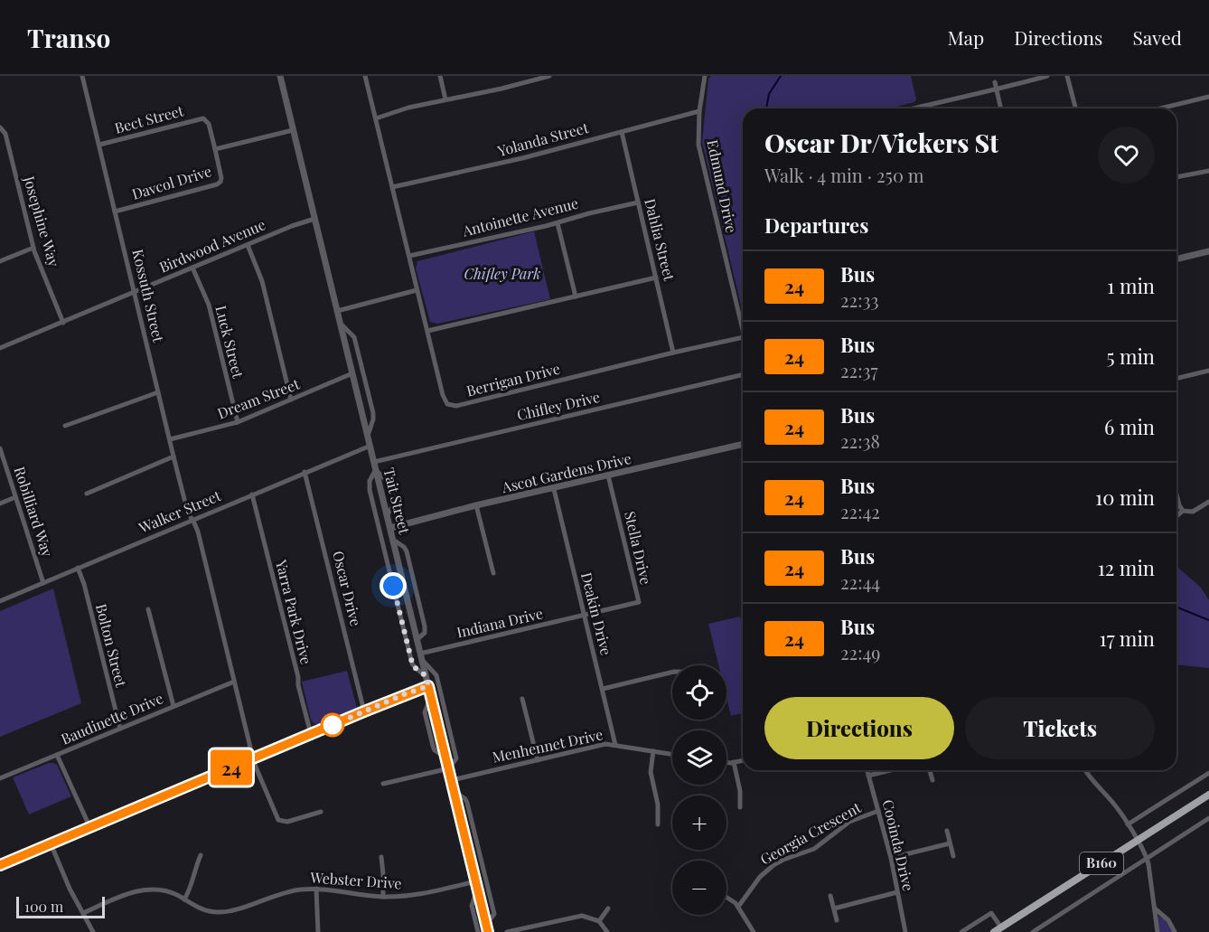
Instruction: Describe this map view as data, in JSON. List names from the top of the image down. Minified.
{"streets":{"main road":["B160"],"street":["Bect Street","Yolanda Street","Davcol Drive","Edmund Drive","Antoinette Avenue","Josephine Way","Dahlia Street","Birdwood Avenue","Kossuth Street","Luck Street","Berrigan Drive","Dream Street","Chifley Drive","Ascot Gardens Drive","Tait Street","Robilliard Way","Walker Street","Stella Drive","Oscar Drive","Yarra Park Drive","Deakin Drive","Indiana Drive","Bolton Street","Baudinette Drive","Menhennet Drive","Georgia Crescent","Cooinda Drive","Webster Drive"]},"crossings":[["Bect Street","Davcol Drive"],["Bect Street","Kossuth Street"],["Yolanda Street","Edmund Drive"],["Yolanda Street","Dahlia Street"],["Yolanda Street","Berrigan Drive"],["Davcol Drive","Kossuth Street"],["Davcol Drive","Tait Street"],["Antoinette Avenue","Dahlia Street"],["Antoinette Avenue","Berrigan Drive"],["Josephine Way","Birdwood Avenue"],["Dahlia Street","Berrigan Drive"],["Birdwood Avenue","Kossuth Street"],["Birdwood Avenue","Luck Street"],["Birdwood Avenue","Tait Street"],["Kossuth Street","Dream Street"],["Kossuth Street","Walker Street"],["Kossuth Street","Baudinette Drive"],["Luck Street","Dream Street"],["Dream Street","Tait Street"],["Chifley Drive","Tait Street"],["Ascot Gardens Drive","Tait Street"],["Ascot Gardens Drive","Stella Drive"],["Ascot Gardens Drive","Deakin Drive"],["Tait Street","Walker Street"],["Tait Street","Indiana Drive"],["Tait Street","Menhennet Drive"],["Tait Street","Webster Drive"],["Robilliard Way","Walker Street"],["Walker Street","Oscar Drive"],["Walker Street","Yarra Park Drive"],["Walker Street","Bolton Street"],["Stella Drive","Deakin Drive"],["Stella Drive","Indiana Drive"],["Deakin Drive","Indiana Drive"],["Deakin Drive","Menhennet Drive"],["Bolton Street","Baudinette Drive"],["Georgia Crescent","Cooinda Drive"]],"parks":["Chifley Park"],"lines":["bus line 24"],"scale_bar":"100 m","page":{"header":"Transo","nav":["Map","Directions","Saved"],"on_map":"24","heading":[["Oscar Dr/Vickers St","Walk · 4 min · 250 m"],"Departures"],"list":[{"mark":"24","name":"Bus","note":"22:33","value":"1 min"},{"mark":"24","name":"Bus","note":"22:37","value":"5 min"},{"mark":"24","name":"Bus","note":"22:38","value":"6 min"},{"mark":"24","name":"Bus","note":"22:42","value":"10 min"},{"mark":"24","name":"Bus","note":"22:44","value":"12 min"},{"mark":"24","name":"Bus","note":"22:49","value":"17 min"}],"map_buttons":["+","−"],"buttons":["Directions","Tickets"],"scale":"100 m"}}
